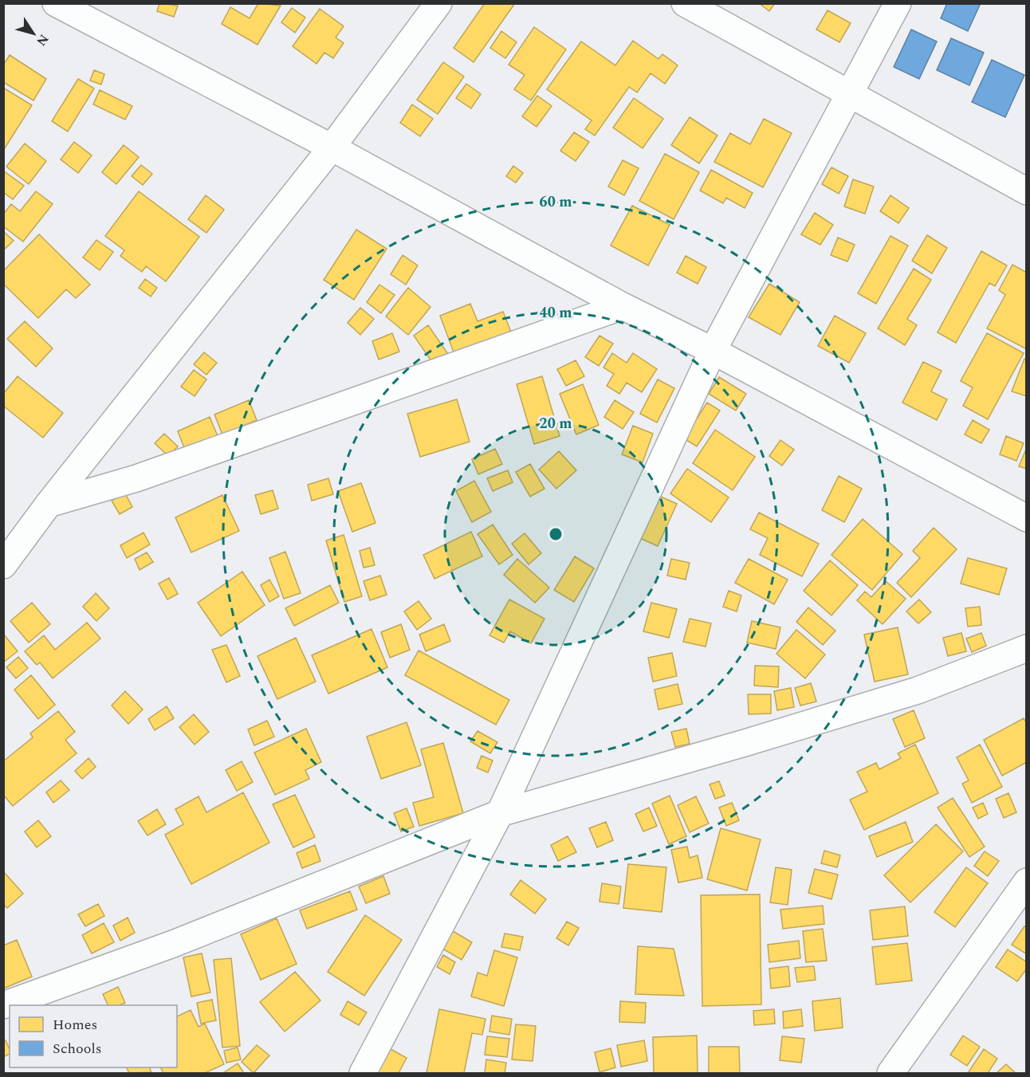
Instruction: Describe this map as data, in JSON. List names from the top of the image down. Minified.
{"legend":["Homes","Schools"],"north":"bottom right","rings":["60 m","40 m","20 m"]}
